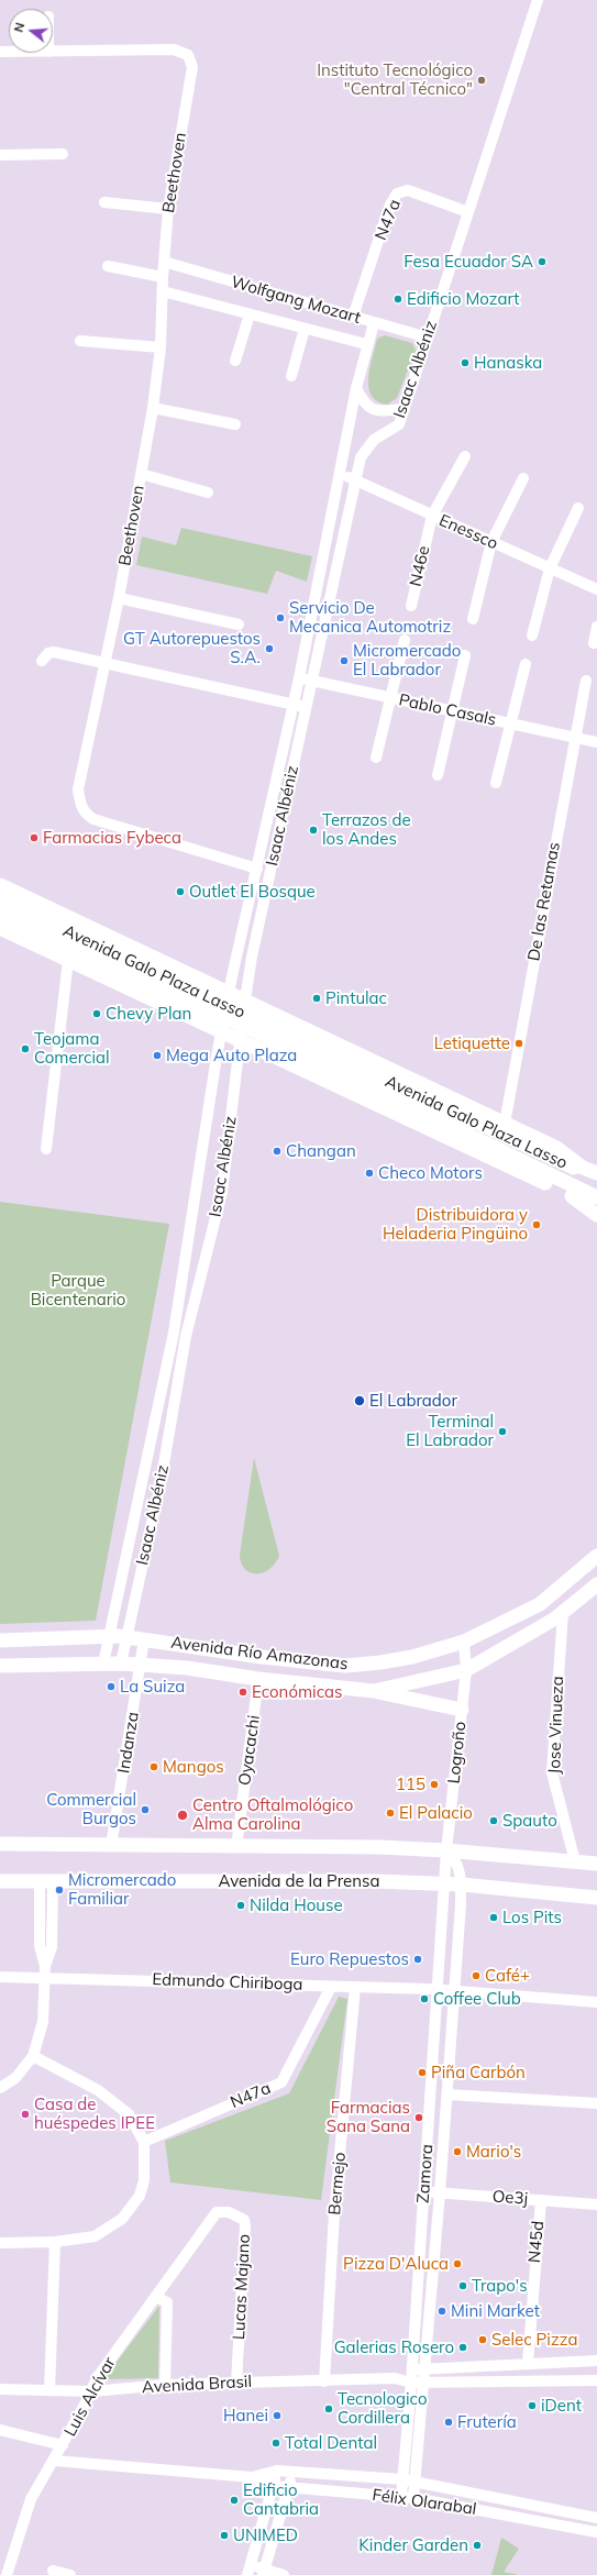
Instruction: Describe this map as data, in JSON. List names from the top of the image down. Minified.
{"streets":{"main road":["Avenida Galo Plaza Lasso","Avenida Río Amazonas","Avenida de la Prensa"],"street":["Beethoven","N47a","Wolfgang Mozart","Isaac Albéniz","Enessco","N46e","Pablo Casals","De las Retamas","Jose Vinueza","Indanza","Oyacachi","Logroño","Edmundo Chiriboga","Zamora","Bermejo","Oe3j","N45d","Lucas Majano","Avenida Brasil","Luis Alcívar","Félix Olarabal"]},"crossings":[["Beethoven","Wolfgang Mozart"],["Beethoven","Isaac Albéniz"],["N47a","Wolfgang Mozart"],["N47a","Isaac Albéniz"],["N47a","Edmundo Chiriboga"],["Wolfgang Mozart","Isaac Albéniz"],["Isaac Albéniz","Enessco"],["Isaac Albéniz","Pablo Casals"],["Isaac Albéniz","Avenida Galo Plaza Lasso"],["Isaac Albéniz","Avenida Río Amazonas"],["Enessco","N46e"],["Pablo Casals","De las Retamas"],["De las Retamas","Avenida Galo Plaza Lasso"],["Avenida Río Amazonas","Jose Vinueza"],["Avenida Río Amazonas","Indanza"],["Avenida Río Amazonas","Oyacachi"],["Avenida Río Amazonas","Logroño"],["Jose Vinueza","Avenida de la Prensa"],["Indanza","Avenida de la Prensa"],["Oyacachi","Avenida de la Prensa"],["Logroño","Avenida de la Prensa"],["Logroño","Zamora"],["Avenida de la Prensa","Zamora"],["Edmundo Chiriboga","Zamora"],["Edmundo Chiriboga","Bermejo"],["Zamora","Oe3j"],["Zamora","Avenida Brasil"],["Zamora","Félix Olarabal"],["Bermejo","Avenida Brasil"],["Oe3j","N45d"],["N45d","Avenida Brasil"],["Lucas Majano","Avenida Brasil"],["Lucas Majano","Luis Alcívar"],["Avenida Brasil","Luis Alcívar"],["Luis Alcívar","Félix Olarabal"]],"parks":["Parque Bicentenario"],"places":["Instituto Tecnológico \"Central Técnico\"","Fesa Ecuador SA","Edificio Mozart","Hanaska","Servicio De Mecanica Automotriz","GT Autorepuestos S.A.","Micromercado El Labrador","Terrazos de los Andes","Farmacias Fybeca","Outlet El Bosque","Pintulac","Chevy Plan","Letiquette","Teojama Comercial","Mega Auto Plaza","Changan","Checo Motors","Distribuidora y Heladeria Pingüino","El Labrador","Terminal El Labrador","La Suiza","Económicas","Mangos","115","Commercial Burgos","El Palacio","Centro Oftalmológico Alma Carolina","Spauto","Micromercado Familiar","Nilda House","Los Pits","Euro Repuestos","Café+","Coffee Club","Piña Carbón","Casa de huéspedes IPEE","Farmacias Sana Sana","Mario's","Pizza D'Aluca","Trapo's","Mini Market","Selec Pizza","Galerias Rosero","iDent","Tecnologico Cordillera","Hanei","Frutería","Total Dental","Edificio Cantabria","UNIMED","Kinder Garden"],"north":"left"}
